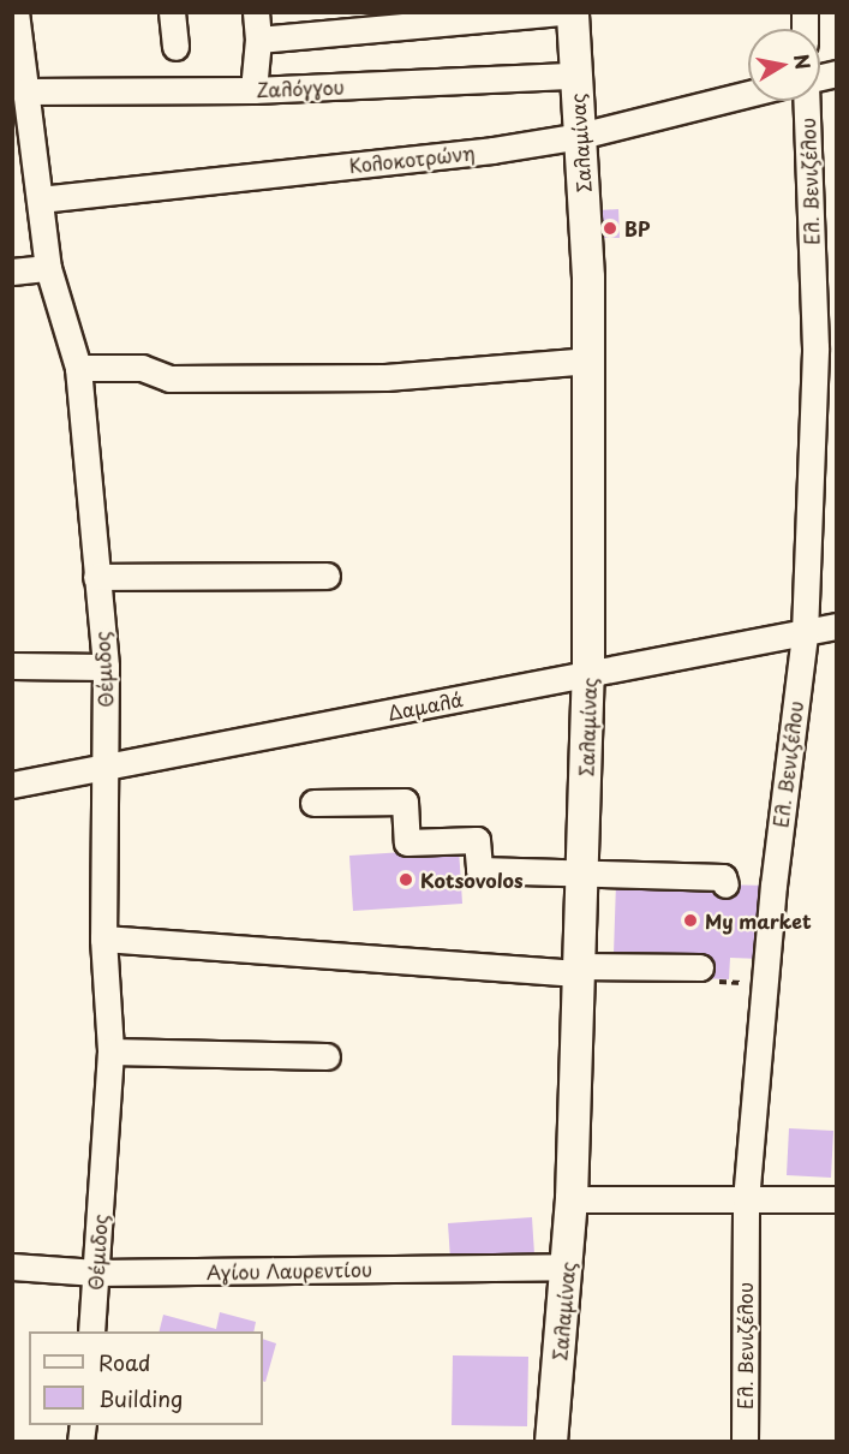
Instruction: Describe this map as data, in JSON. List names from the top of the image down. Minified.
{"streets":{"main road":["Σαλαμίνας"],"street":["Ζαλόγγου","Κολοκοτρώνη","Ελ. Βενιζέλου","Θέμιδος","Δαμαλά","Αγίου Λαυρεντίου"]},"crossings":[["Ζαλόγγου","Σαλαμίνας"],["Ζαλόγγου","Θέμιδος"],["Σαλαμίνας","Κολοκοτρώνη"],["Σαλαμίνας","Δαμαλά"],["Σαλαμίνας","Αγίου Λαυρεντίου"],["Κολοκοτρώνη","Θέμιδος"],["Ελ. Βενιζέλου","Δαμαλά"],["Θέμιδος","Δαμαλά"],["Θέμιδος","Αγίου Λαυρεντίου"]],"places":["BP","Kotsovolos","My market"],"legend":["Road","Building"],"north":"right"}
